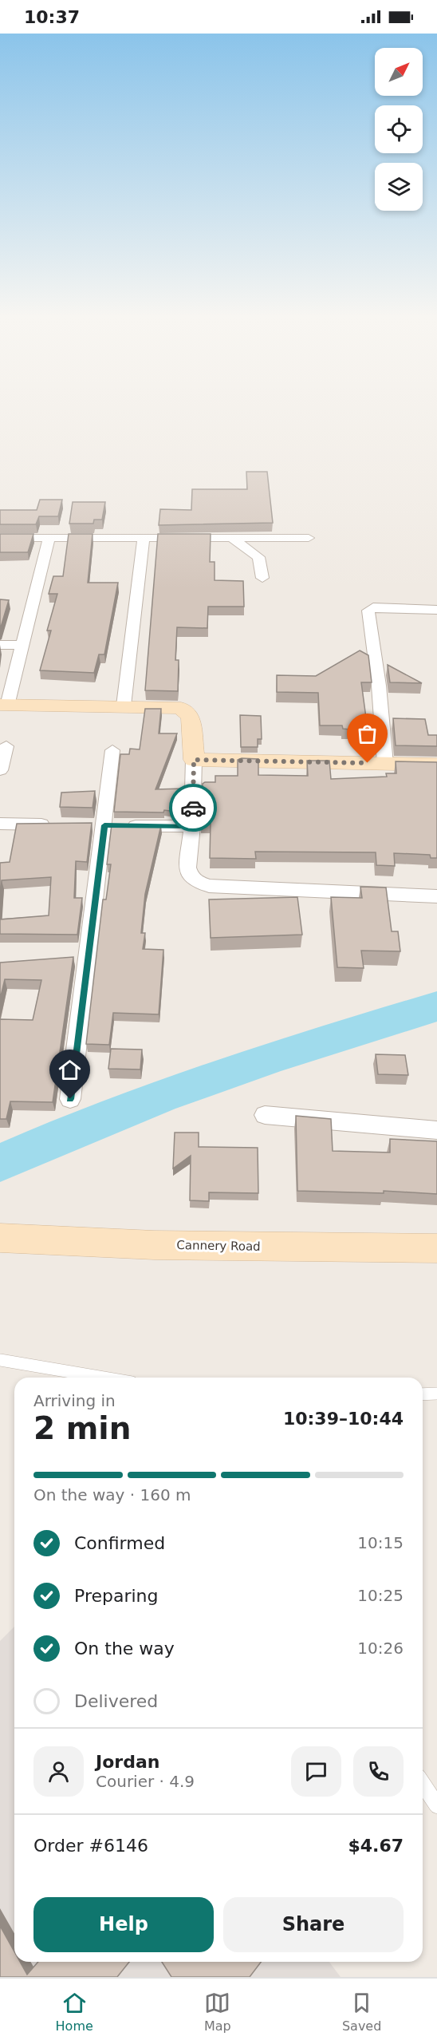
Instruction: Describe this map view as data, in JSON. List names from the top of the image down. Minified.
{"streets":{"street":["Cannery Road"]},"north":"top right","page":{"status":"10:37","heading":["2 min","Arriving in","10:39–10:44"],"panel":["Jordan","Courier · 4.9","Order #6146","$4.67"],"bar":"On the way · 160 m","list":[["Confirmed","10:15"],["Preparing","10:25"],["On the way","10:26"],"Delivered"],"buttons":["Help","Share"],"tabs":["Home","Map","Saved"]}}
